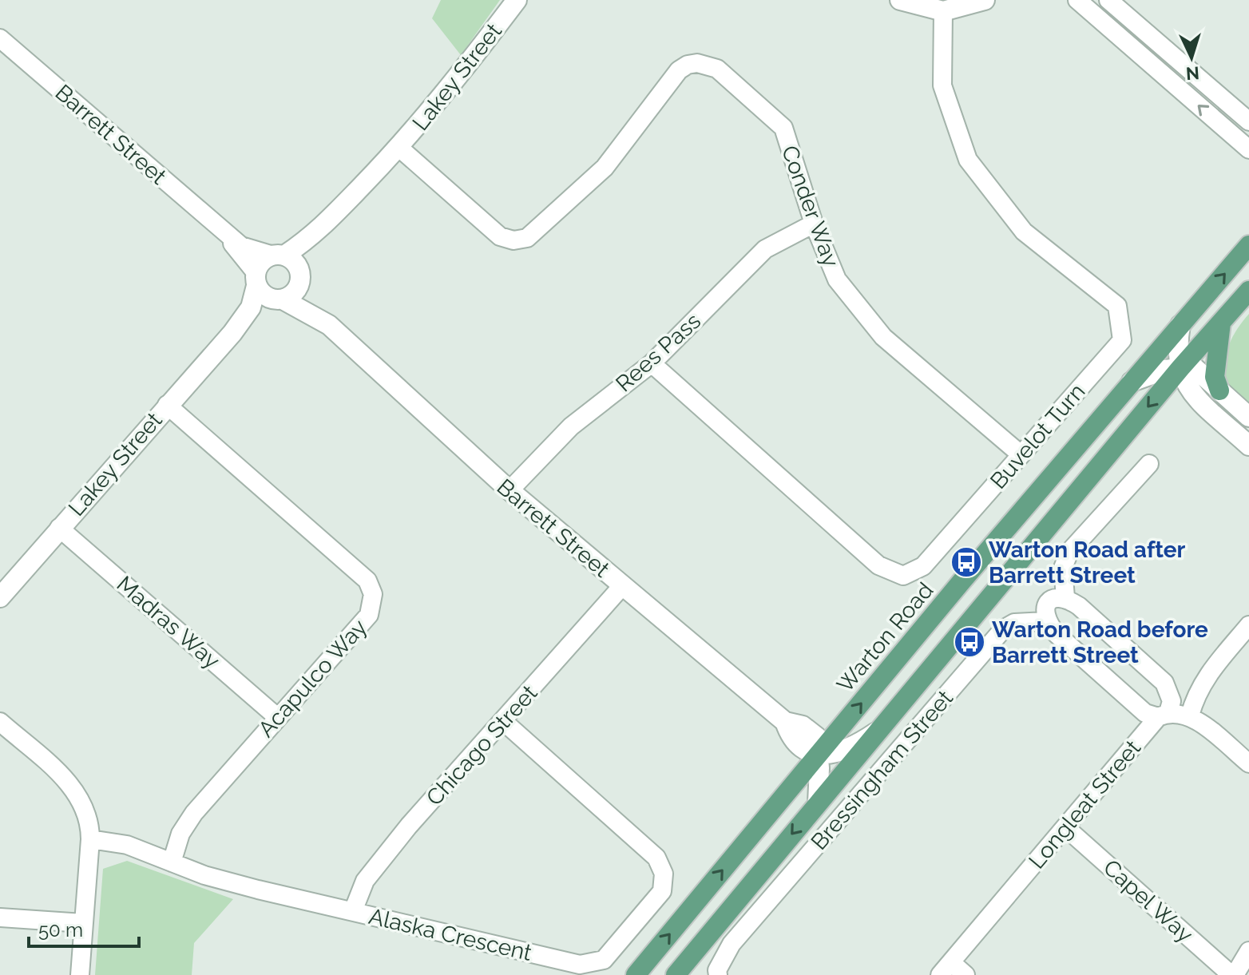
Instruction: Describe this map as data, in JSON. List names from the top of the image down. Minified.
{"streets":{"main road":["Warton Road"],"street":["Lakey Street","Barrett Street","Conder Way","Rees Pass","Buvelot Turn","Madras Way","Acapulco Way","Chicago Street","Bressingham Street","Longleat Street","Capel Way","Alaska Crescent"]},"crossings":[["Lakey Street","Barrett Street"],["Lakey Street","Conder Way"],["Lakey Street","Madras Way"],["Lakey Street","Acapulco Way"],["Barrett Street","Rees Pass"],["Barrett Street","Warton Road"],["Barrett Street","Chicago Street"],["Conder Way","Rees Pass"],["Conder Way","Buvelot Turn"],["Rees Pass","Buvelot Turn"],["Madras Way","Acapulco Way"],["Acapulco Way","Alaska Crescent"],["Chicago Street","Alaska Crescent"],["Longleat Street","Capel Way"]],"places":{"bus stop":["Warton Road after Barrett Street","Warton Road before Barrett Street"]},"scale_bar":"50 m","north":"bottom"}
